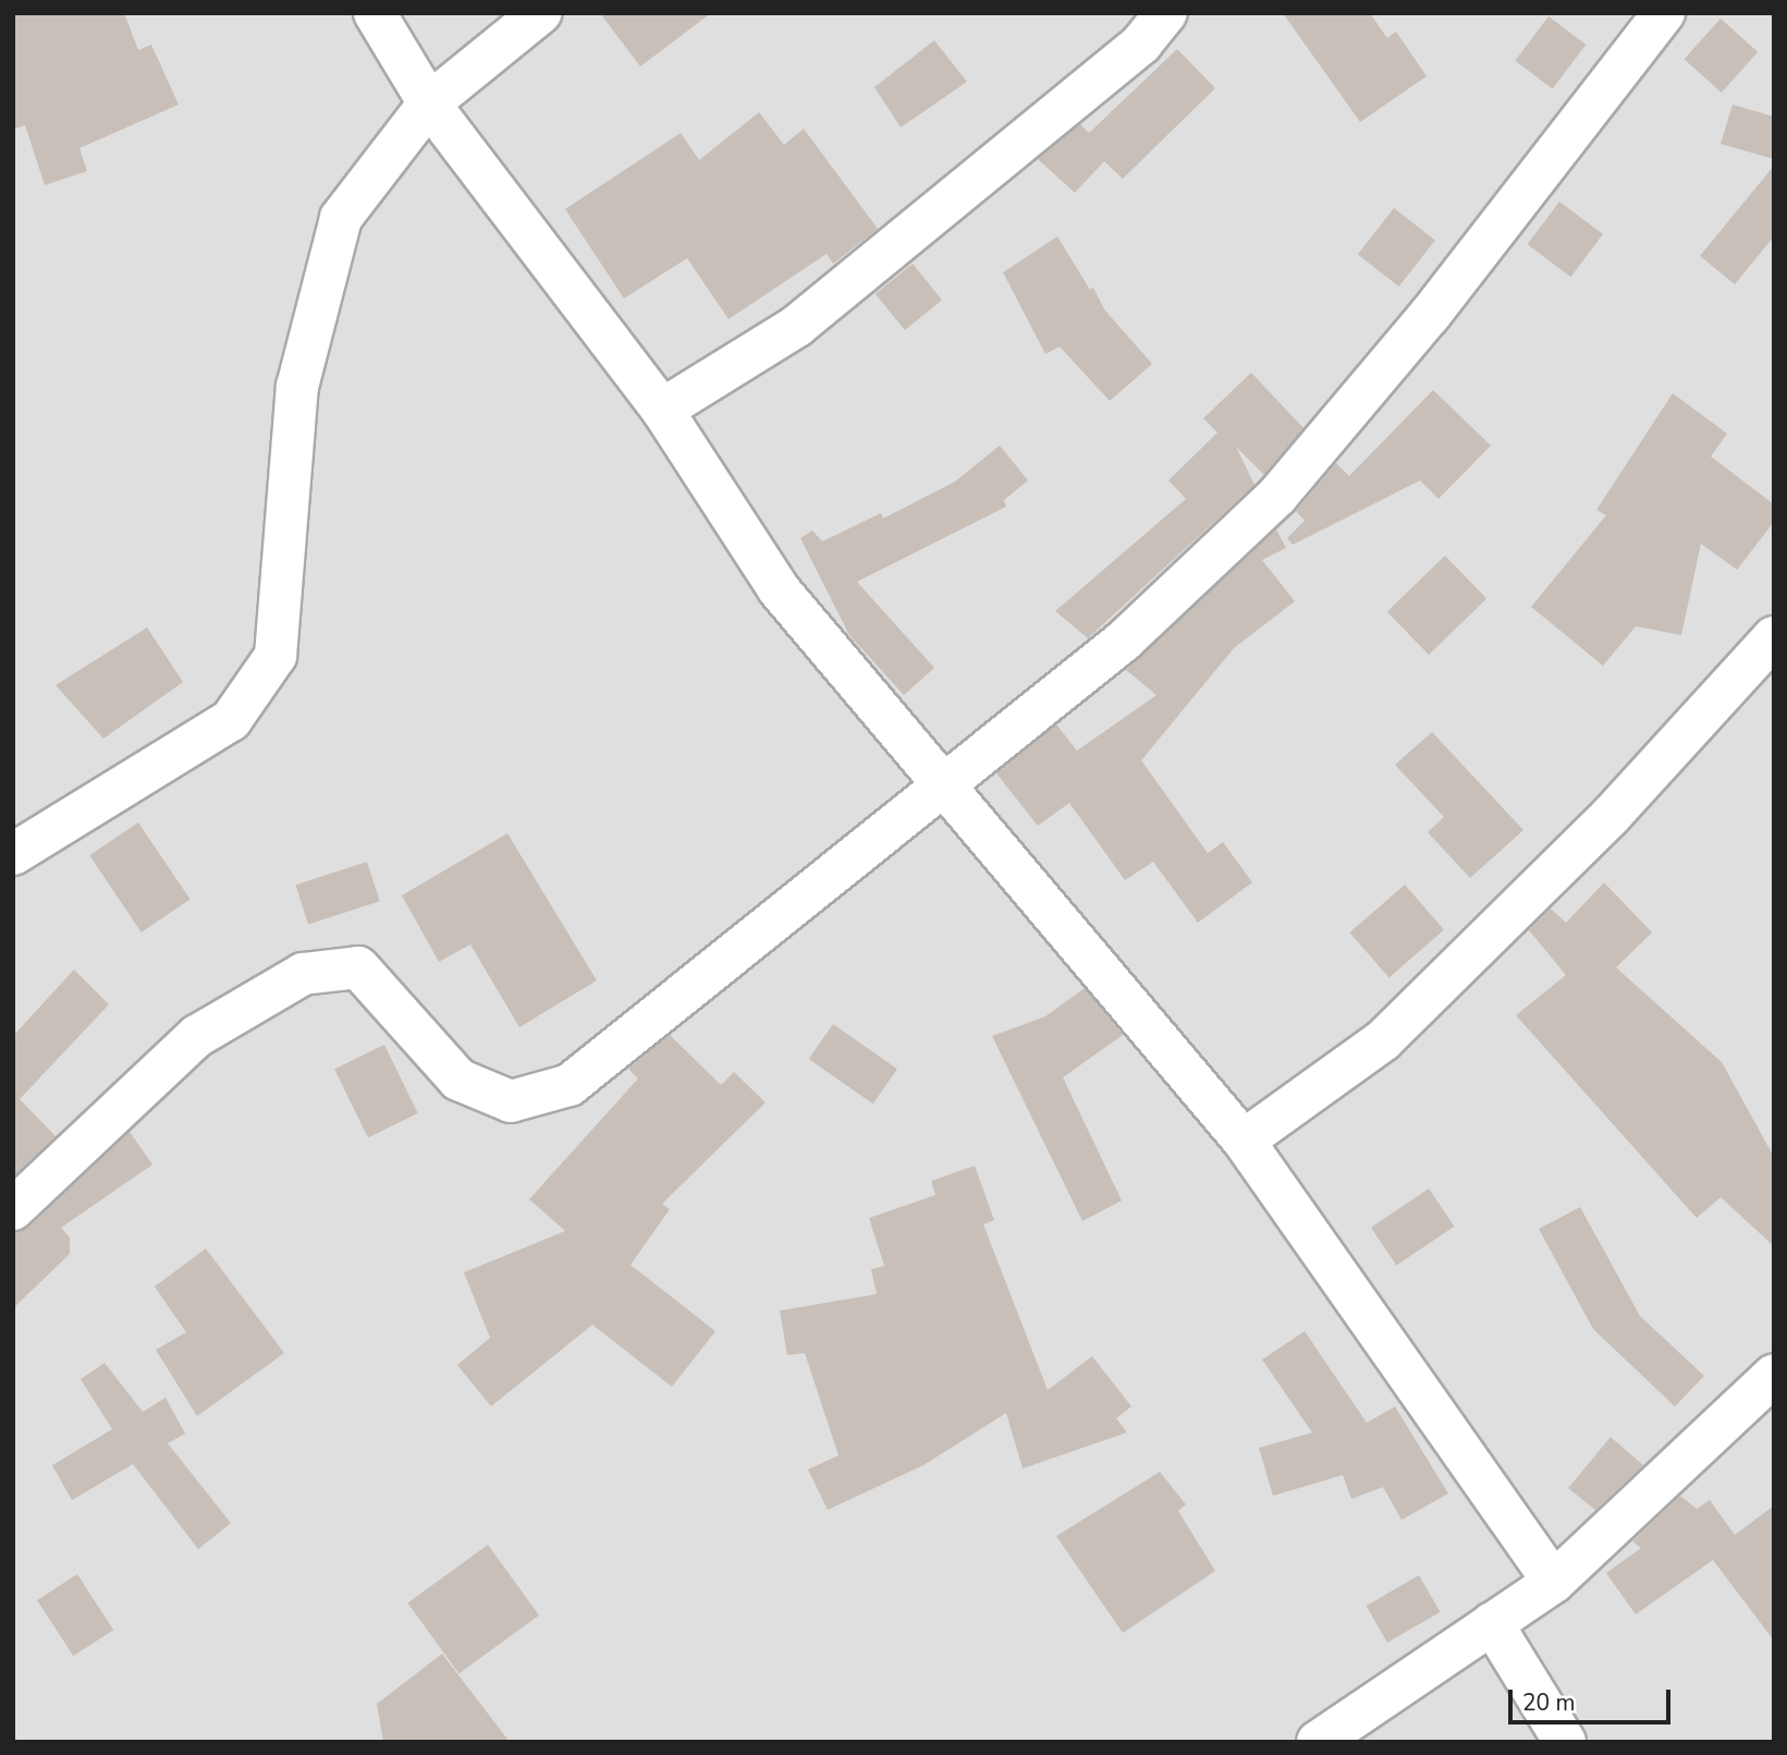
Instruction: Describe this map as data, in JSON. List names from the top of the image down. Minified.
{"scale_bar":"20 m"}
